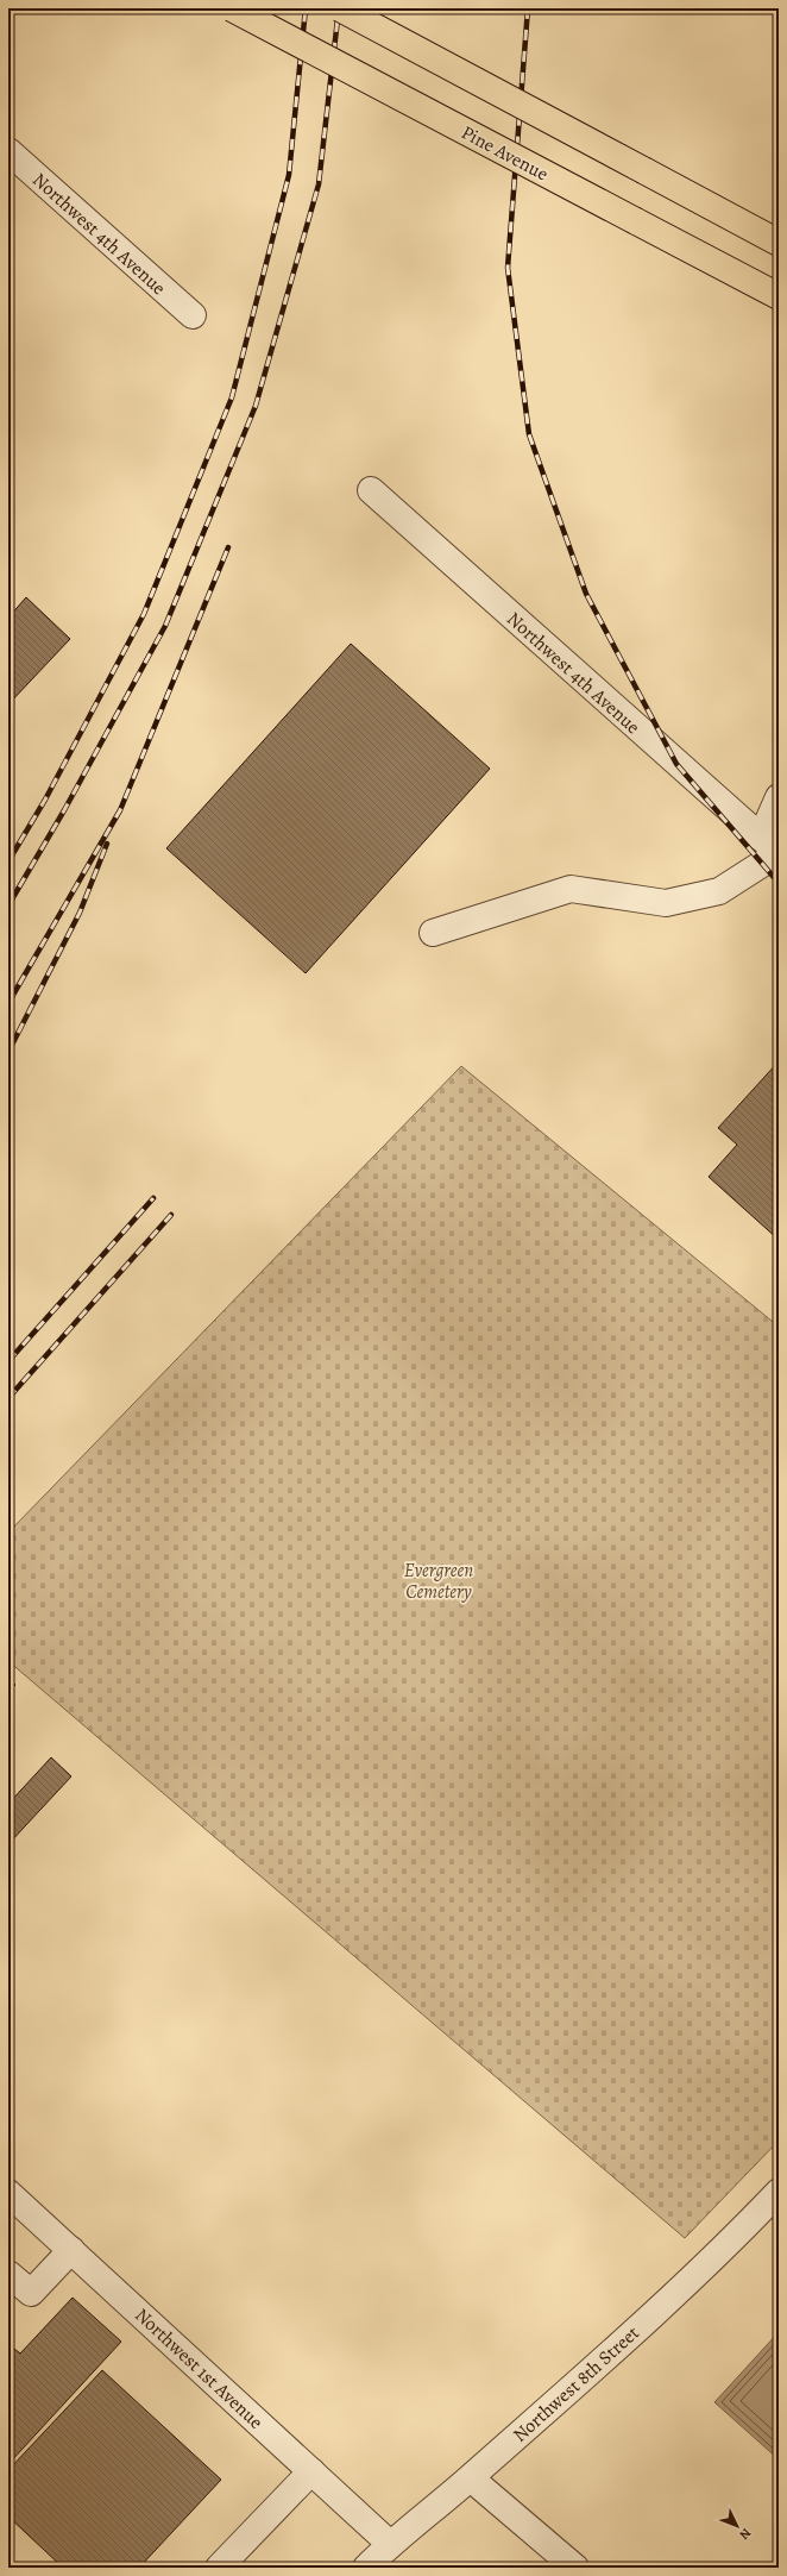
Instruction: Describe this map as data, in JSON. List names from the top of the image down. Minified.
{"streets":{"highway":["Pine Avenue"],"street":["Northwest 4th Avenue","Northwest 1st Avenue","Northwest 8th Street"]},"crossings":[["Northwest 1st Avenue","Northwest 8th Street"]],"parks":["Evergreen Cemetery"],"north":"bottom right"}
